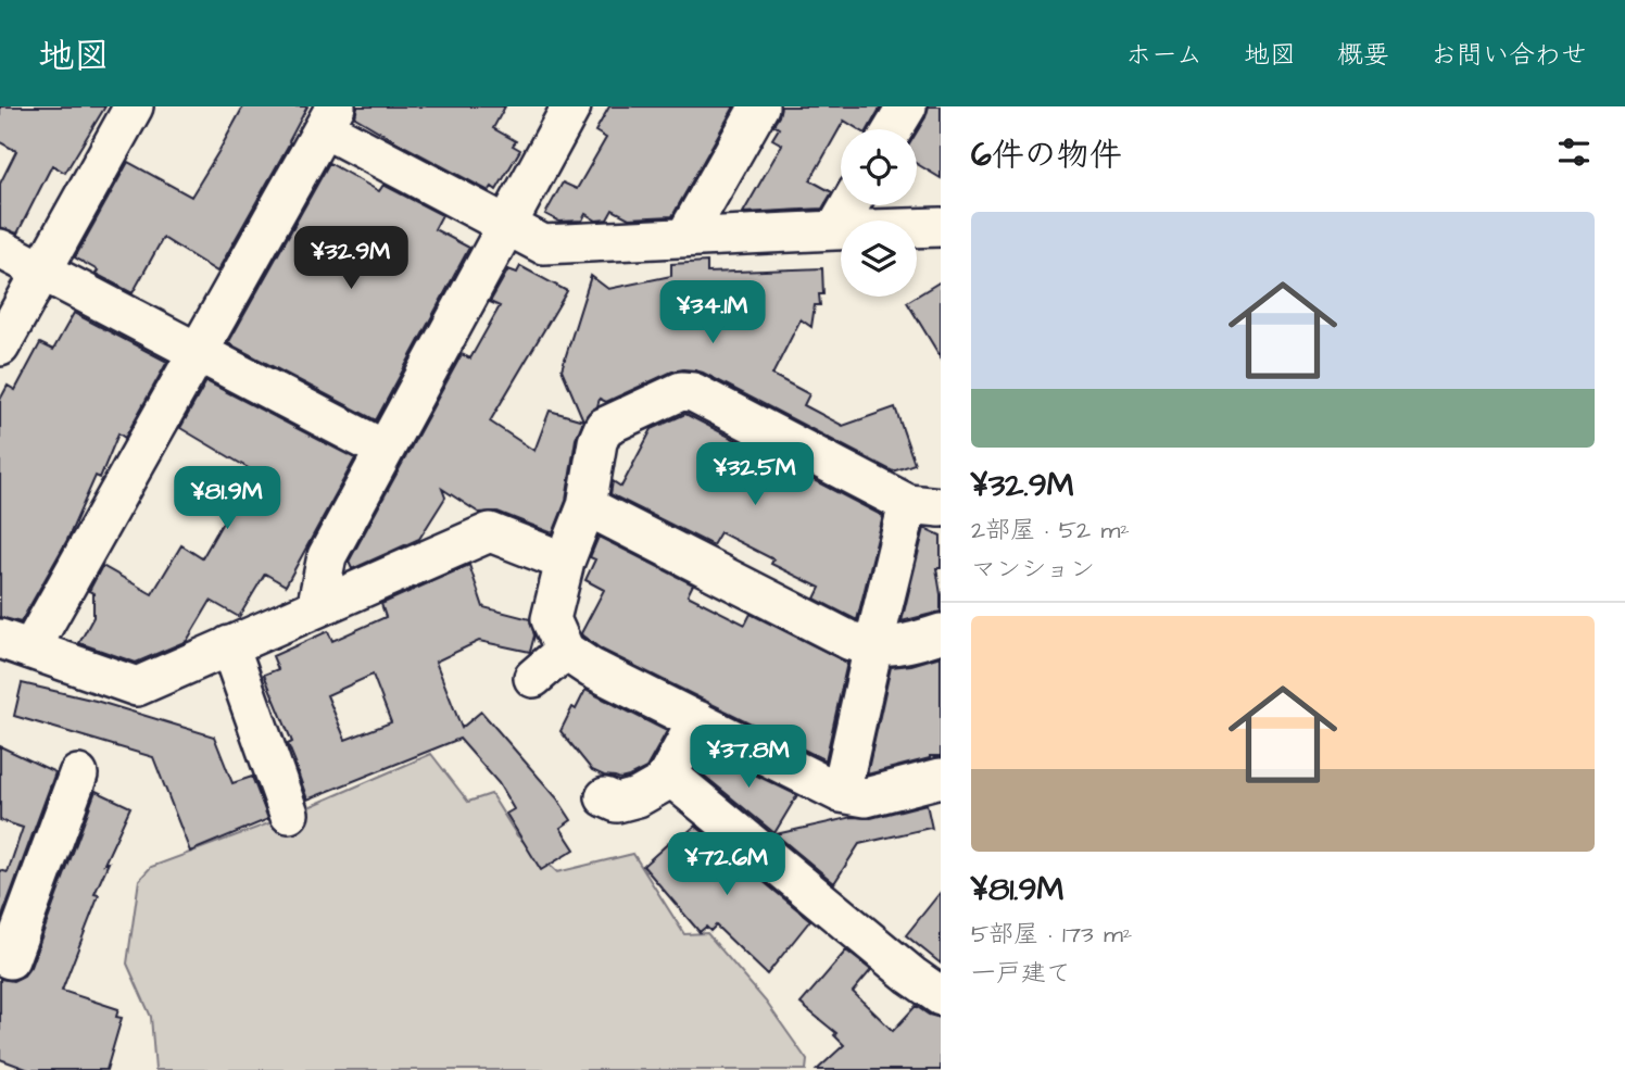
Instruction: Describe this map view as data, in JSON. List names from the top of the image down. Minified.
{"page":{"header":"地図","nav":["ホーム","地図","概要","お問い合わせ"],"heading":"6件の物件","list":[{"name":"¥32.9M","note":"2部屋 · 52 m² · マンション"},{"name":"¥81.9M","note":"5部屋 · 173 m² · 一戸建て"}],"price":["¥32.9M","¥34.1M","¥32.5M","¥81.9M","¥37.8M","¥72.6M"]}}
